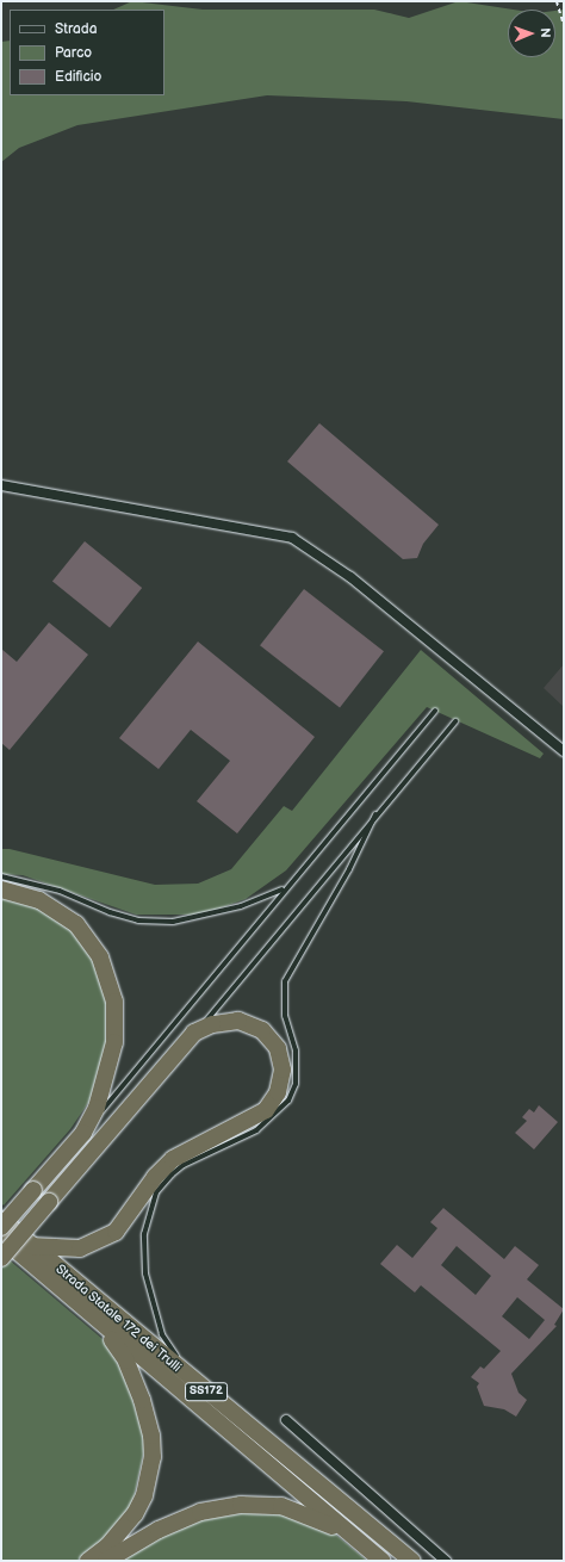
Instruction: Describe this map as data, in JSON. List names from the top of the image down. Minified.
{"streets":{"highway":["Strada Statale 172 dei Trulli","SS172"]},"legend":["Strada","Parco","Edificio"],"north":"right"}
